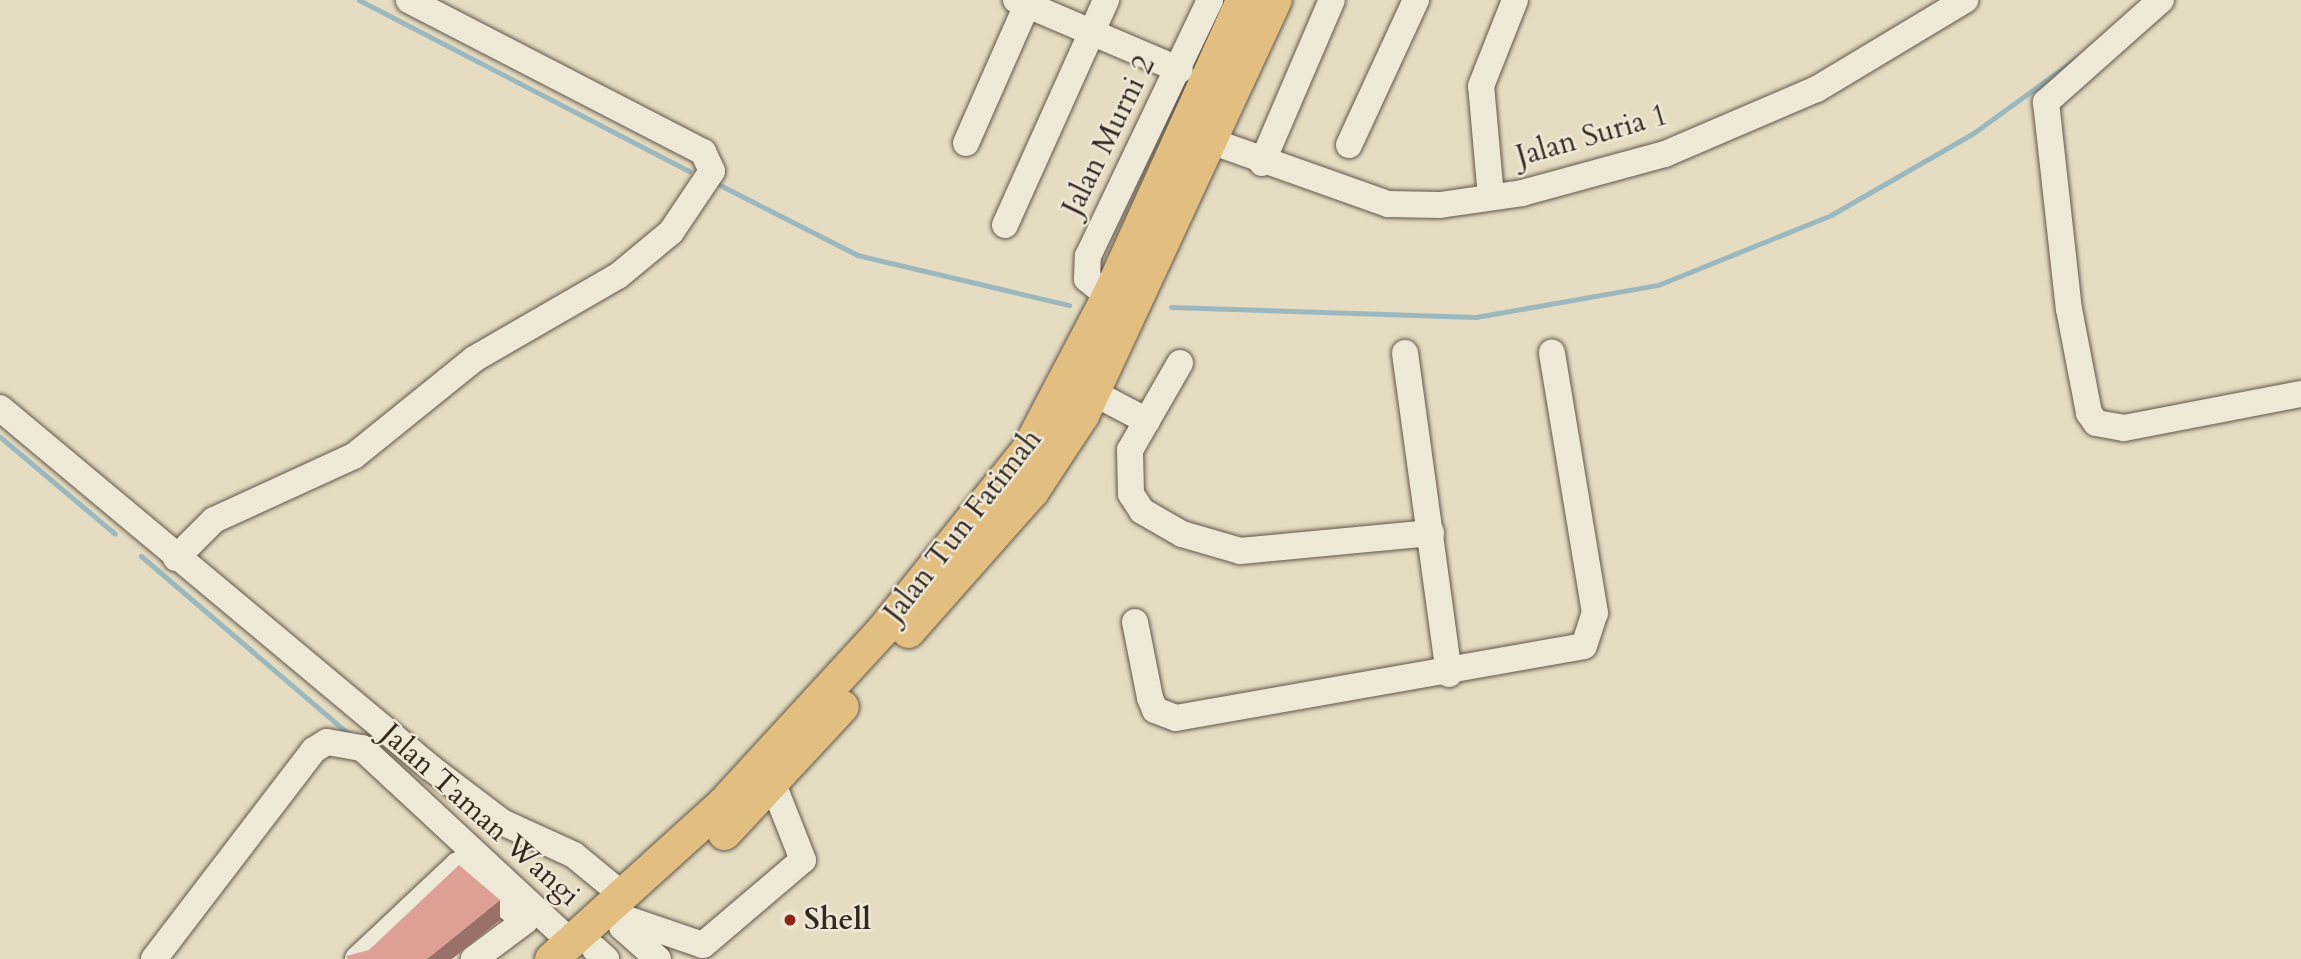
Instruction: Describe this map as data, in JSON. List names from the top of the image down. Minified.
{"streets":{"main road":["Jalan Tun Fatimah"],"street":["Jalan Murni 2","Jalan Suria 1","Jalan Taman Wangi"]},"crossings":[["Jalan Murni 2","Jalan Tun Fatimah"],["Jalan Suria 1","Jalan Tun Fatimah"],["Jalan Tun Fatimah","Jalan Taman Wangi"]],"places":["Shell"]}
